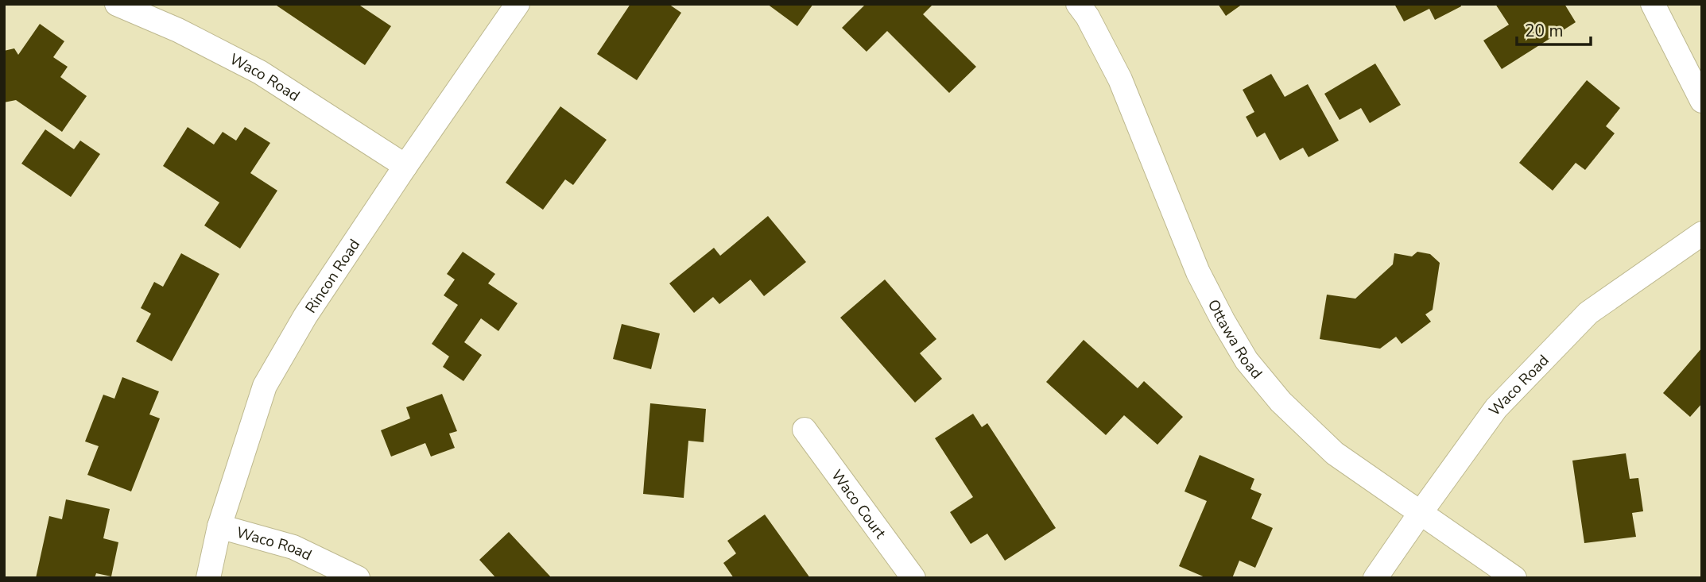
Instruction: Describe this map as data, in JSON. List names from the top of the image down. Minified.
{"streets":{"street":["Waco Road","Rincon Road","Ottawa Road","Waco Court"]},"crossings":[["Waco Road","Rincon Road"],["Waco Road","Ottawa Road"]],"scale_bar":"20 m"}
